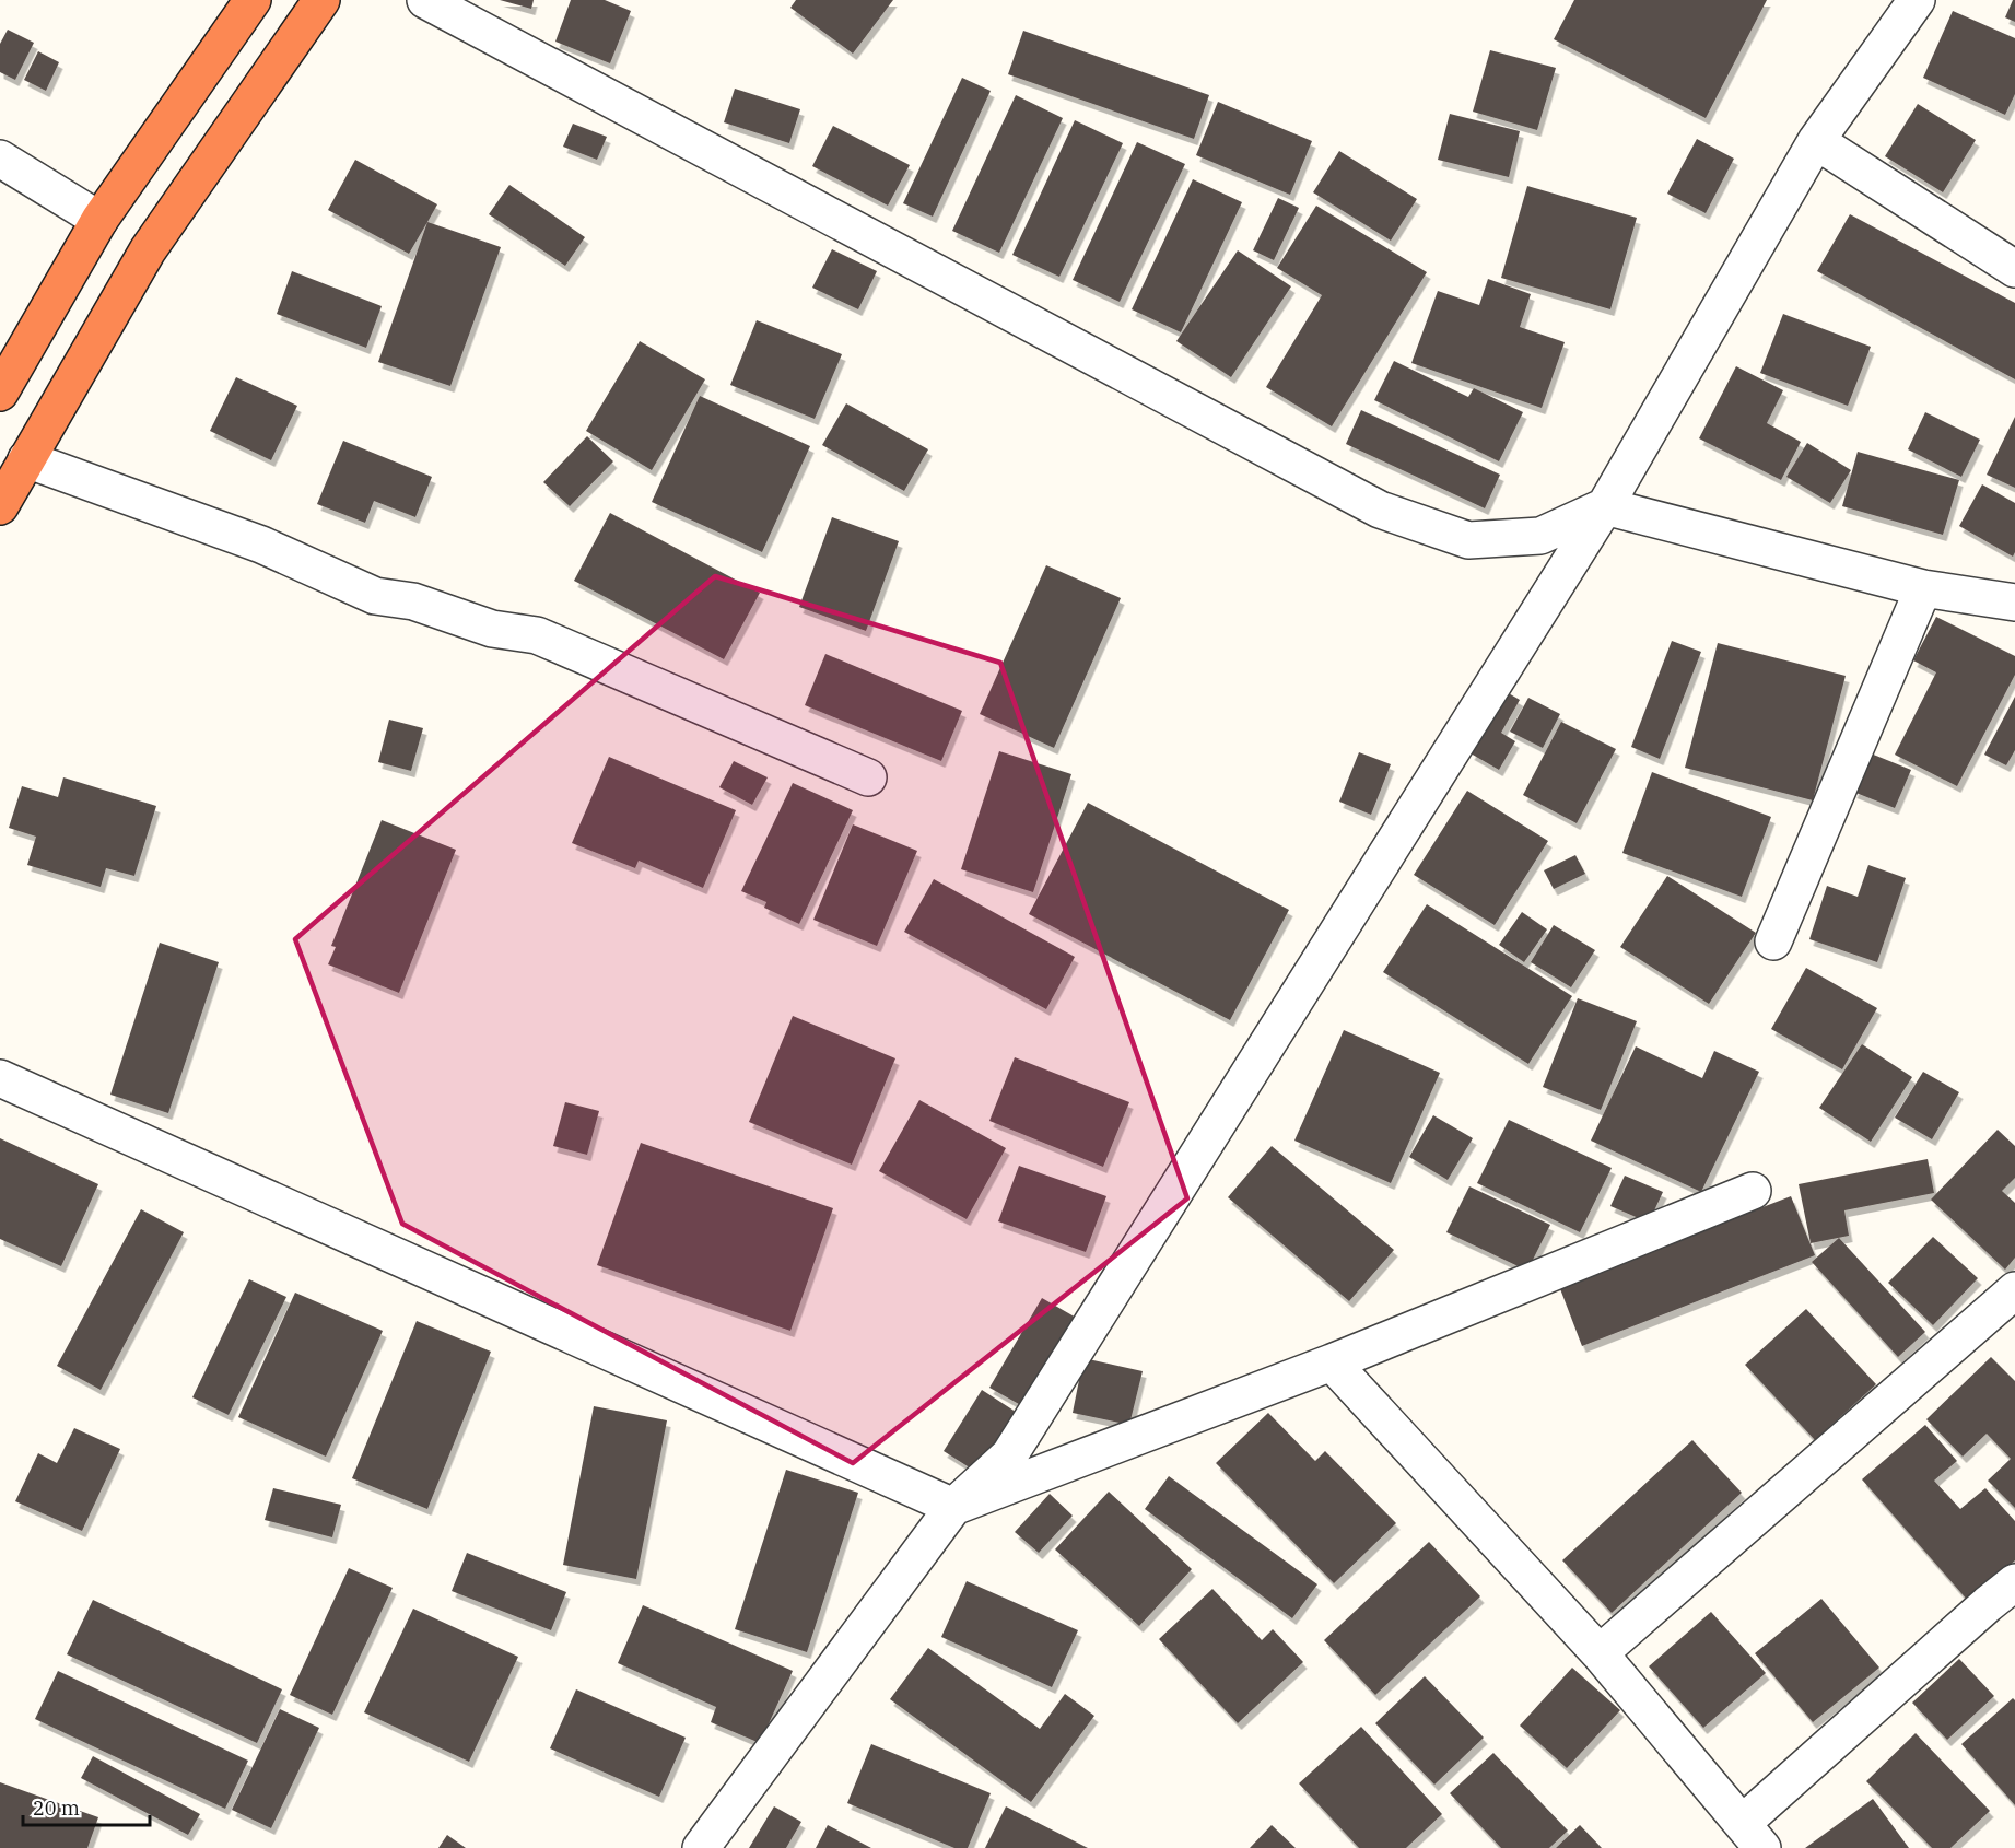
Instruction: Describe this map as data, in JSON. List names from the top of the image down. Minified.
{"scale_bar":"20 m"}
